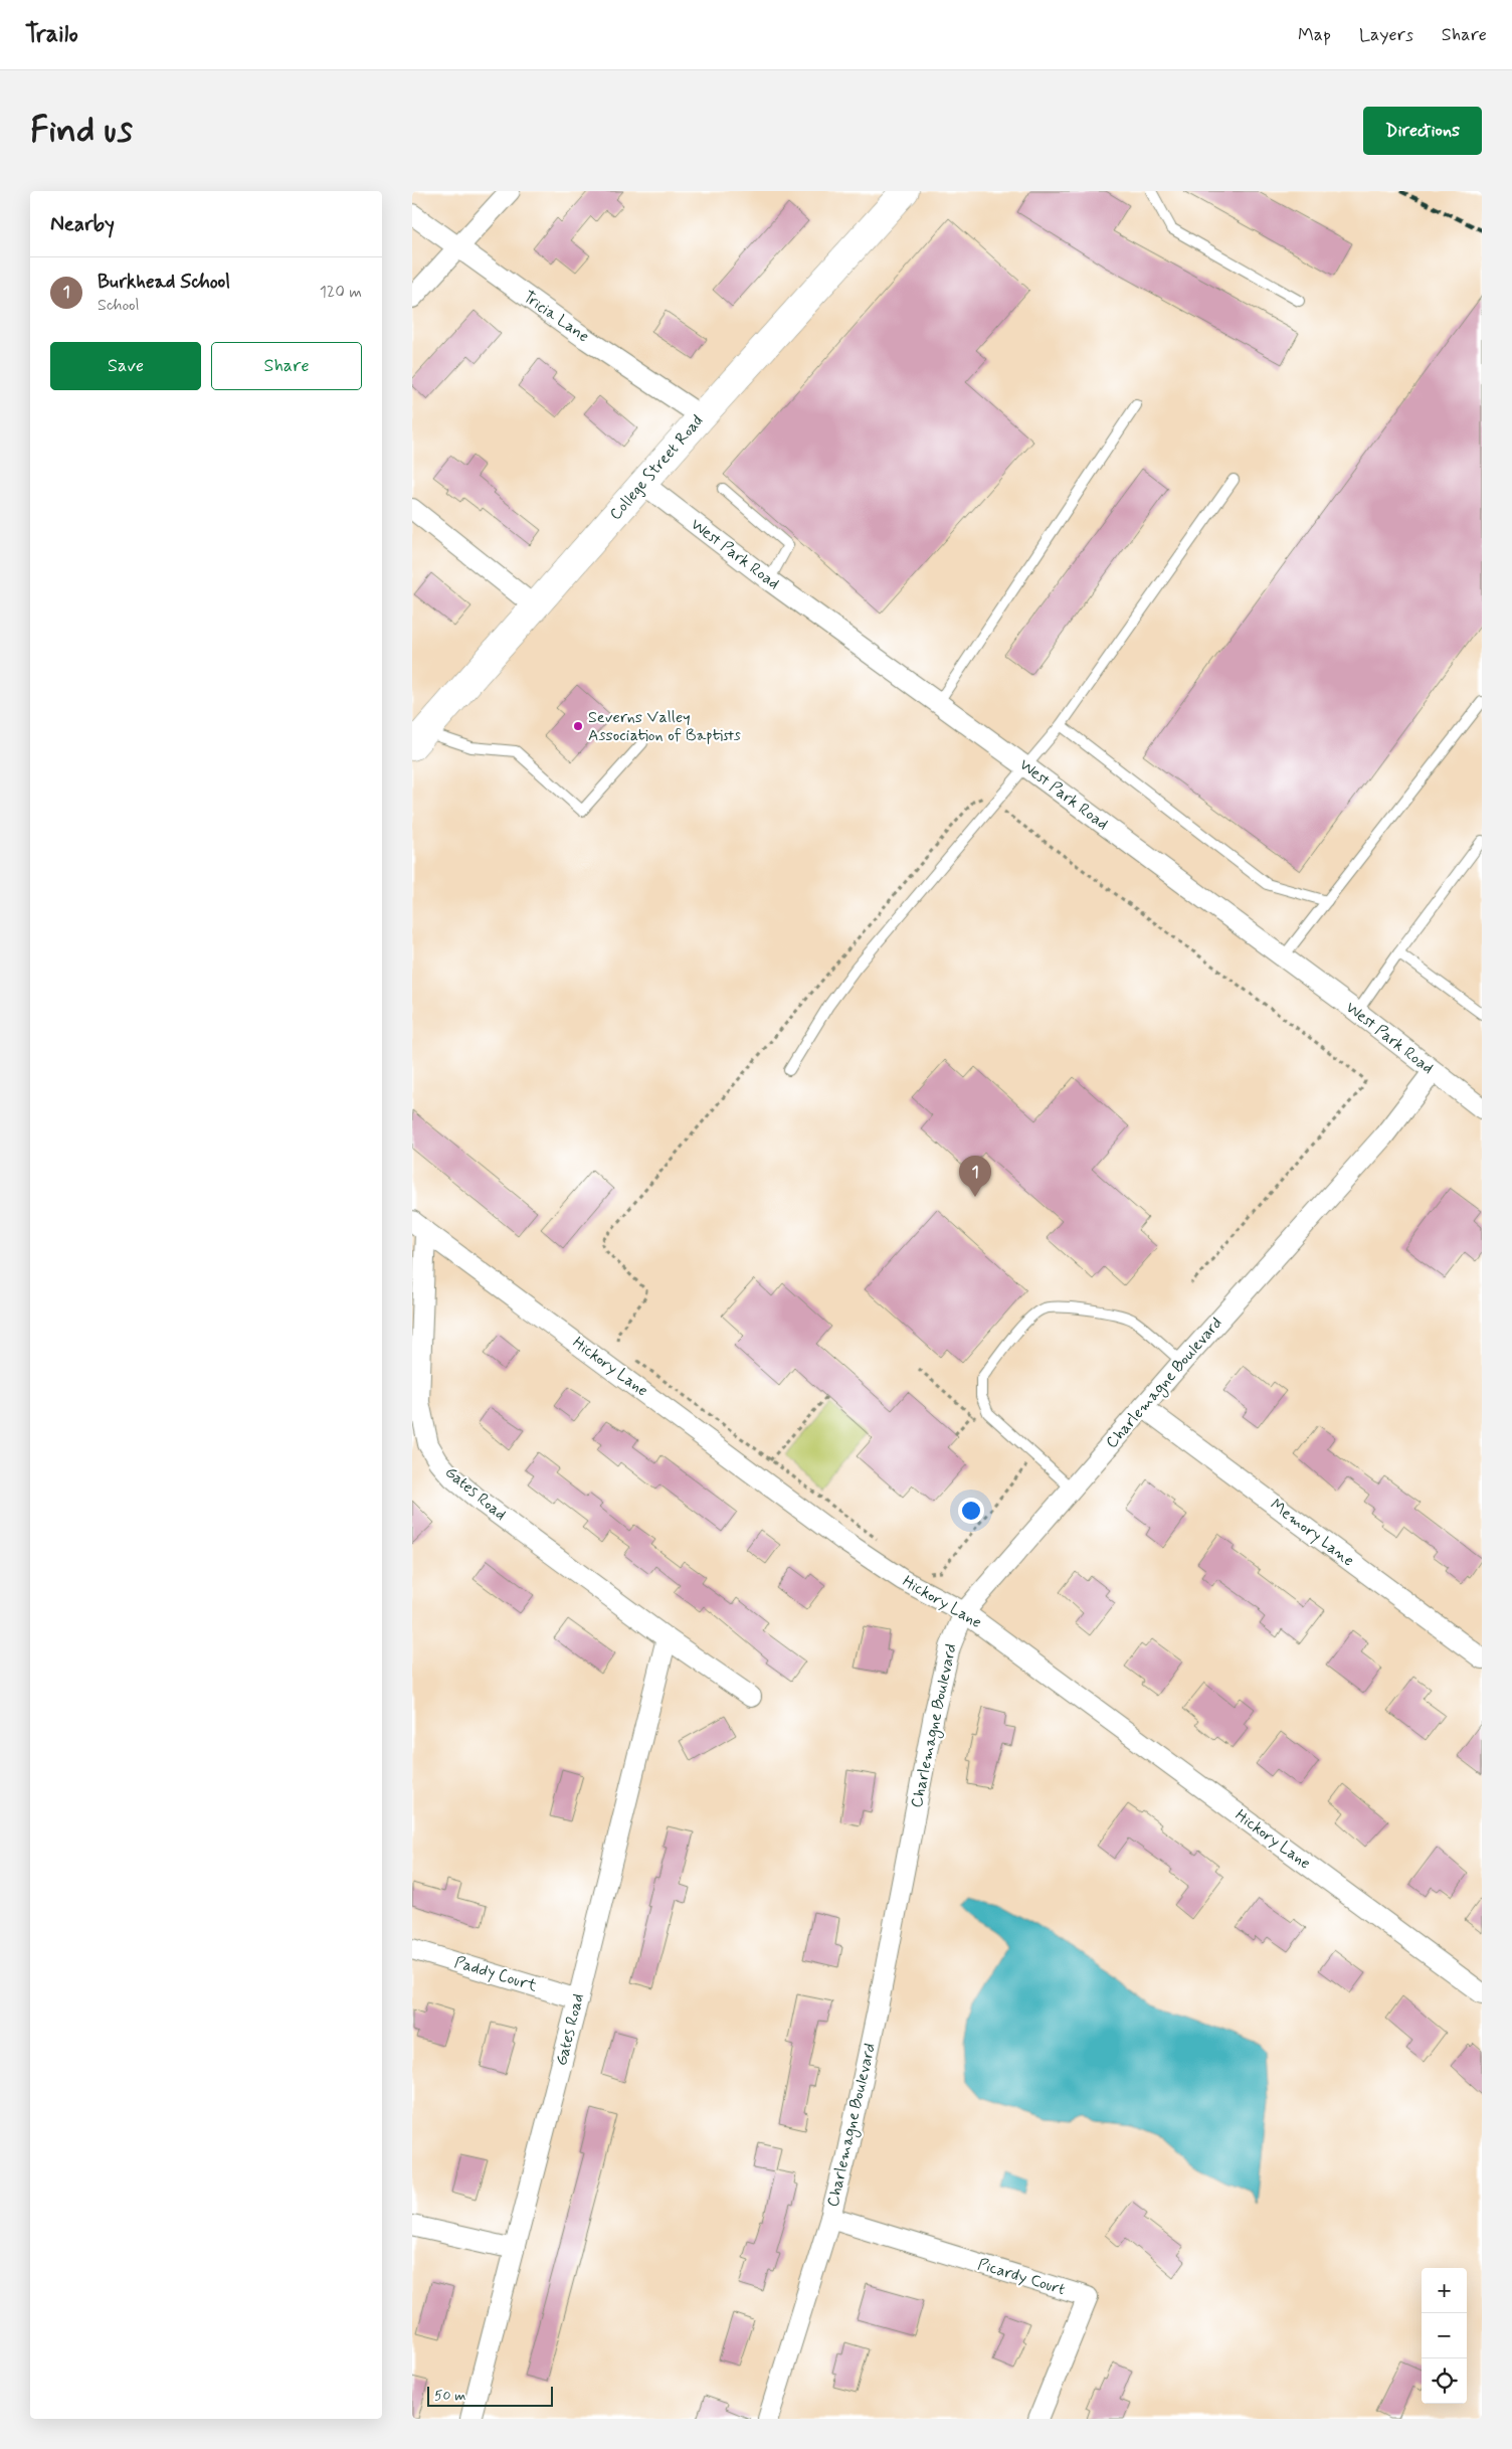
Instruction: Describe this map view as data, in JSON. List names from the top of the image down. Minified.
{"streets":{"street":["Tricia Lane","College Street Road","West Park Road","Hickory Lane","Charlemagne Boulevard","Gates Road","Memory Lane","Paddy Court","Picardy Court"]},"crossings":[["Tricia Lane","College Street Road"],["College Street Road","West Park Road"],["West Park Road","Charlemagne Boulevard"],["Hickory Lane","Charlemagne Boulevard"],["Hickory Lane","Gates Road"],["Charlemagne Boulevard","Memory Lane"],["Charlemagne Boulevard","Picardy Court"],["Gates Road","Paddy Court"]],"places":["Severns Valley Association of Baptists"],"scale_bar":"50 m","page":{"header":"Trailo","nav":["Map","Layers","Share"],"buttons":["Directions",["Save","Share"]],"title":"Find us","heading":"Nearby","list":[{"mark":"1","name":"Burkhead School","note":"School","value":"120 m"}],"pins":"1","map_buttons":["+","−"],"scale":"50 m"}}
